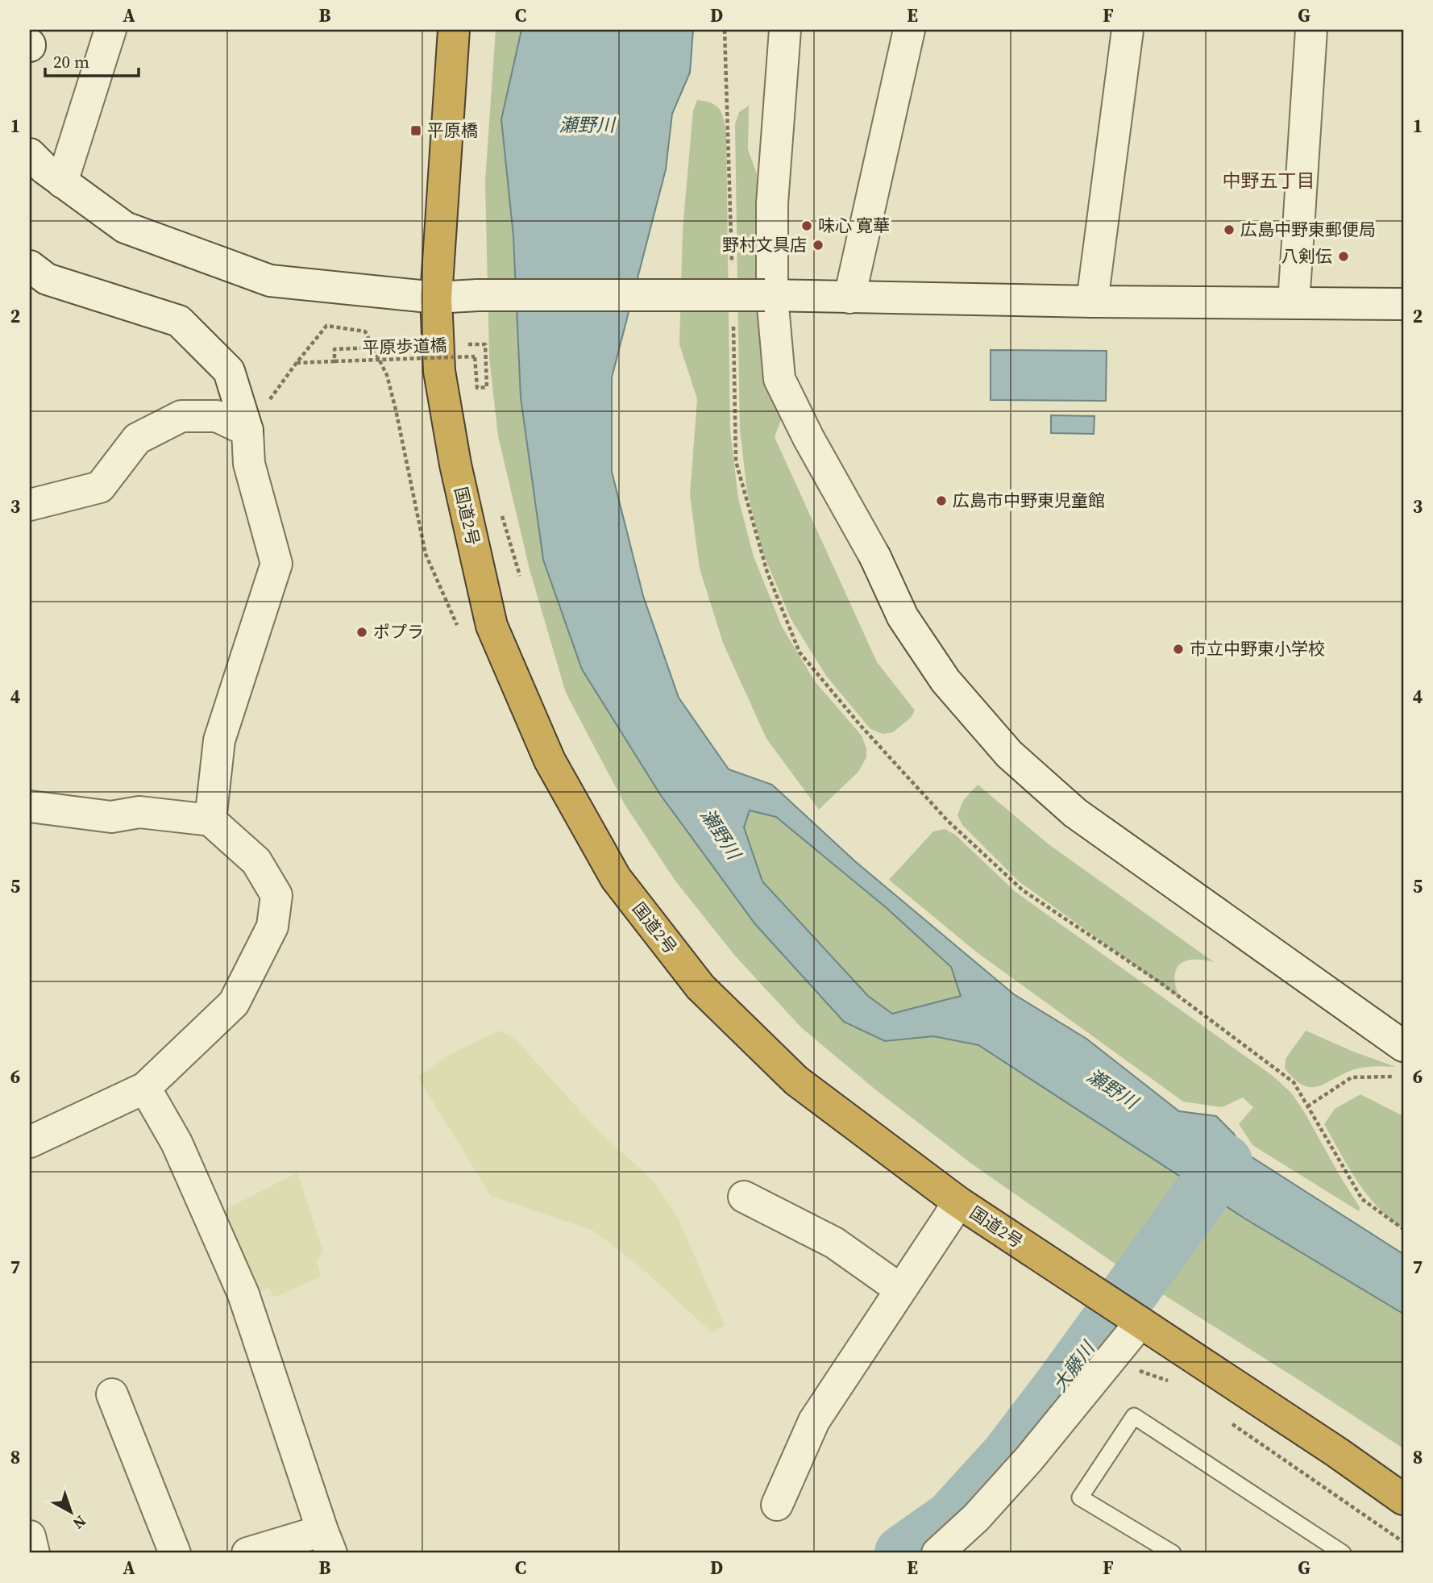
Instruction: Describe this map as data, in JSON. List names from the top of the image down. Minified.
{"streets":{"highway":["国道2号"],"path":["平原歩道橋"]},"districts":["中野五丁目"],"water":["瀬野川","大藤川"],"places":{"transit":["平原橋"],"other":["味心 寛華","広島中野東郵便局","野村文具店","八剣伝","広島市中野東児童館","ポプラ","市立中野東小学校"]},"scale_bar":"20 m","north":"bottom right","grid":{"columns":["A","B","C","D","E","F","G"],"rows":["1","2","3","4","5","6","7","8"]}}
